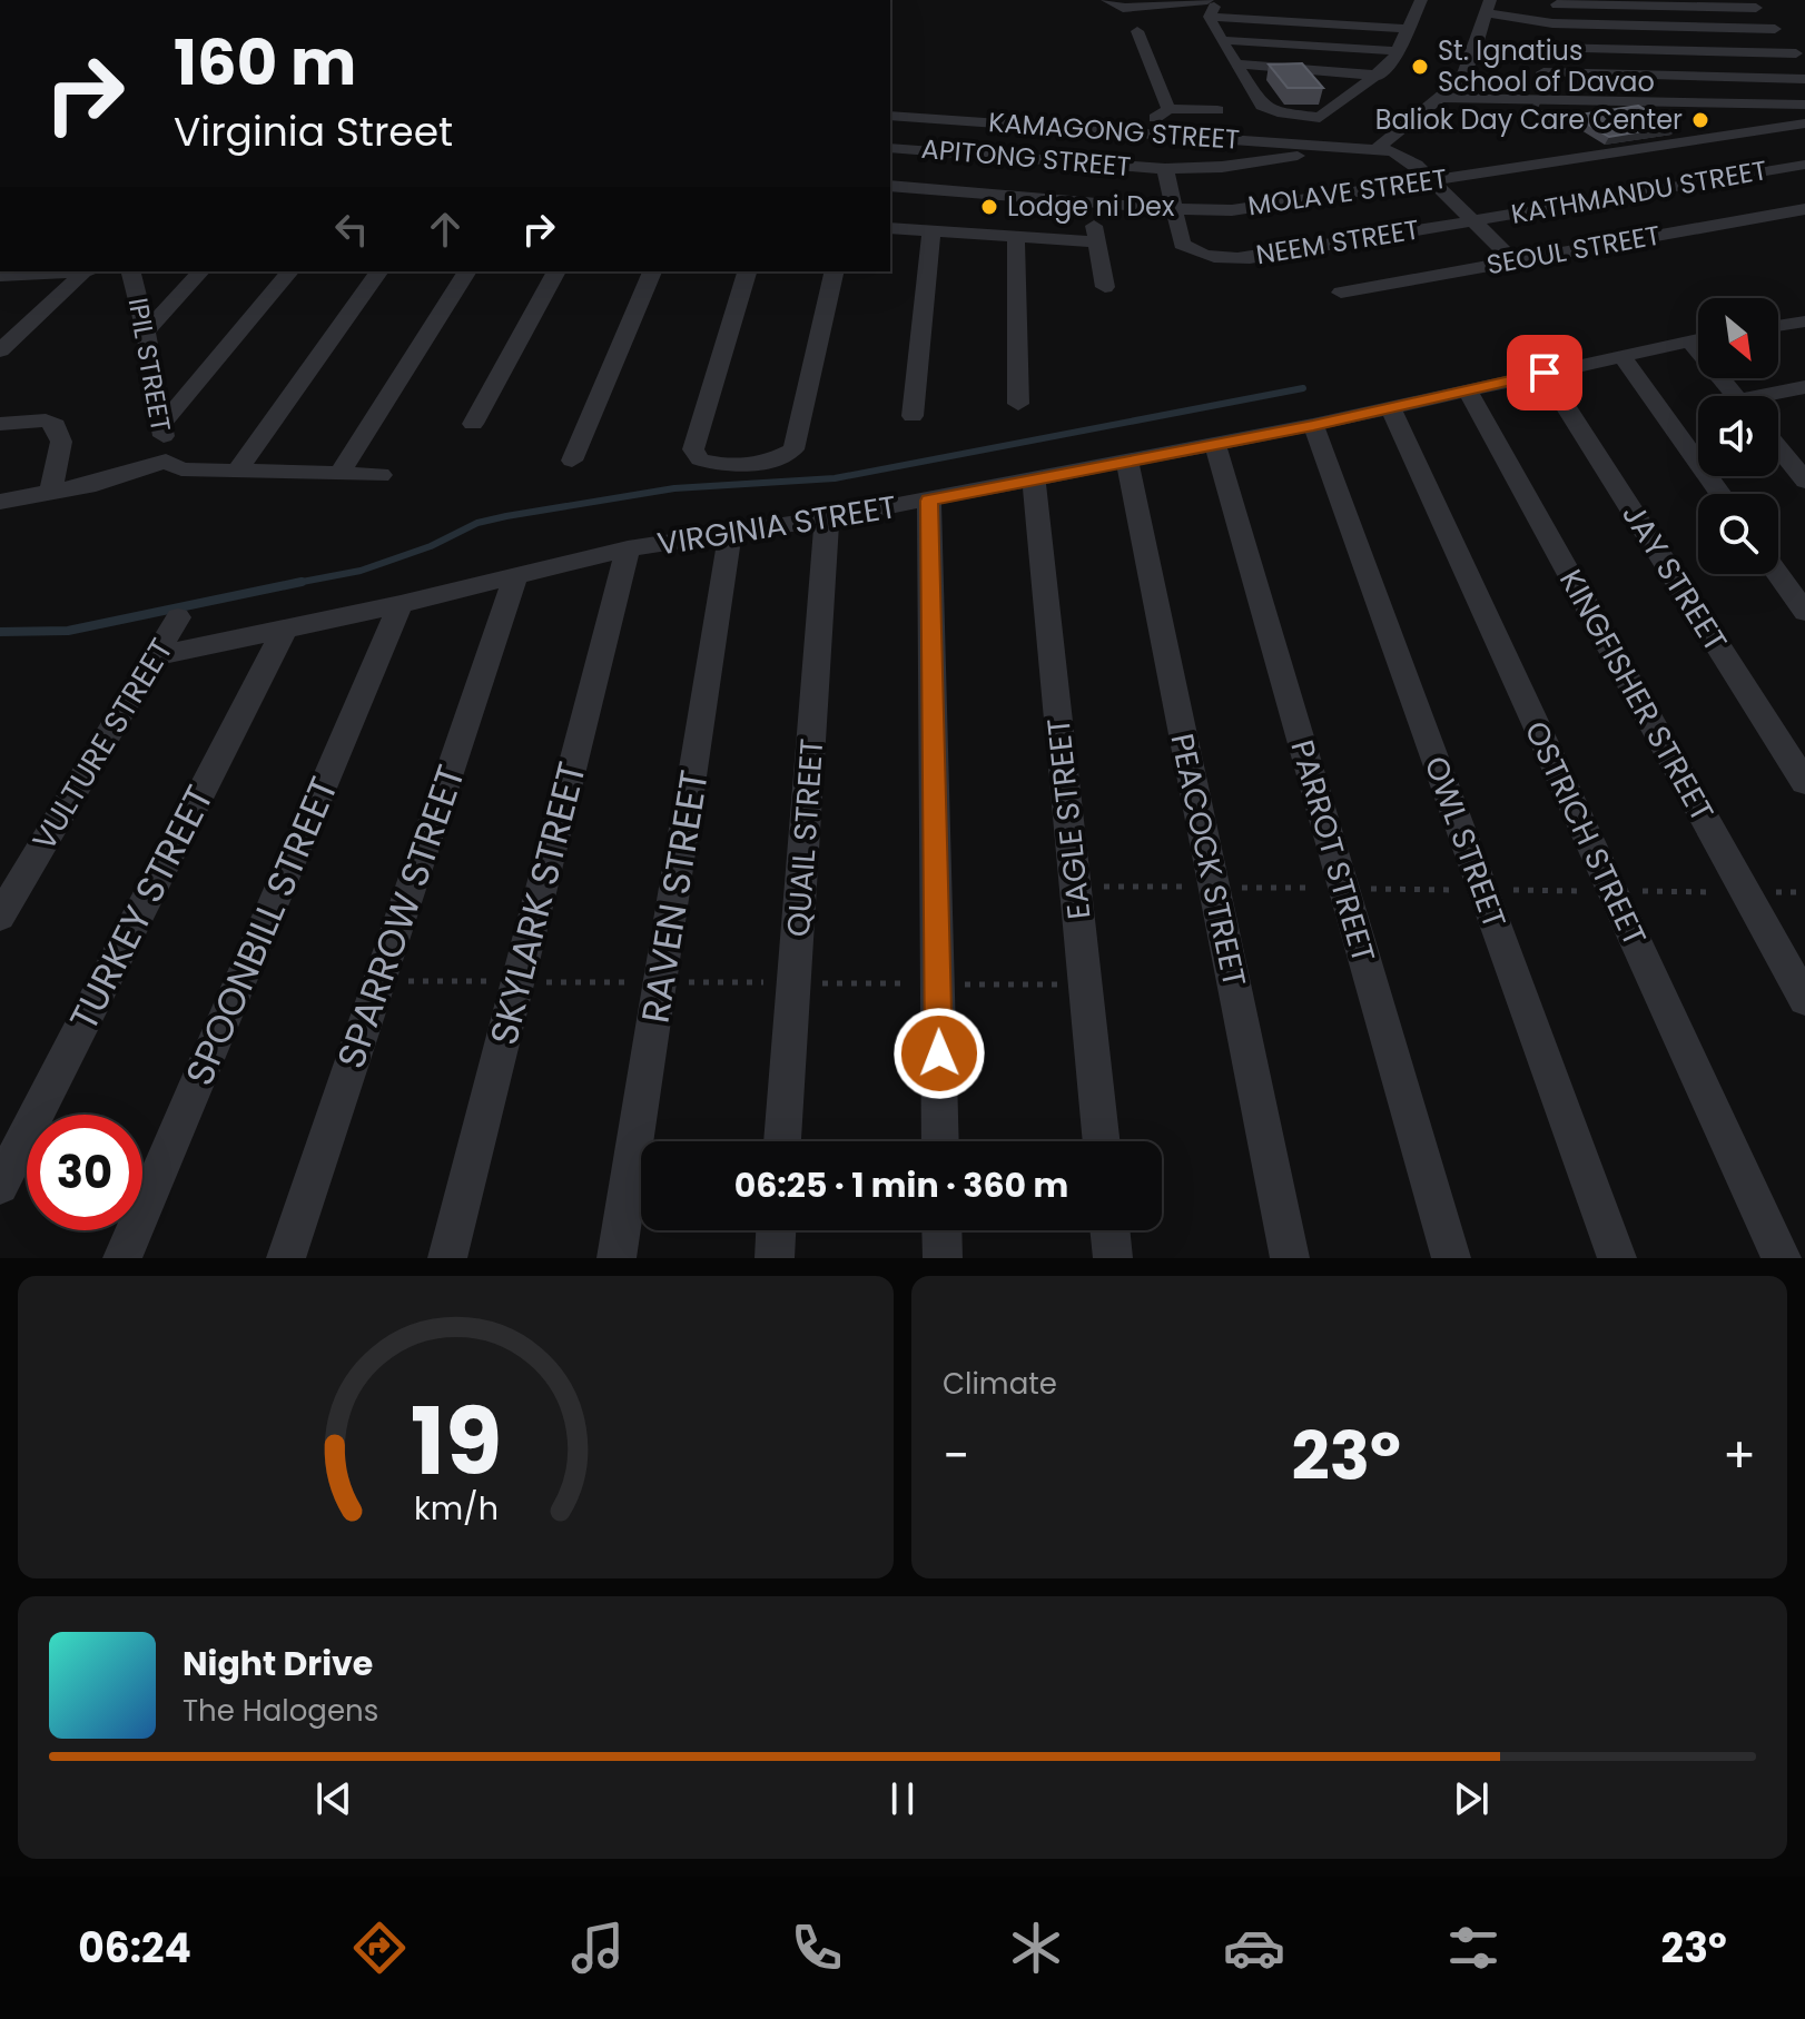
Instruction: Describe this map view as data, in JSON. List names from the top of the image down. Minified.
{"streets":{"street":["KAMAGONG STREET","APITONG STREET","MOLAVE STREET","KATHMANDU STREET","NEEM STREET","SEOUL STREET","IPIL STREET","VIRGINIA STREET","JAY STREET","KINGFISHER STREET","VULTURE STREET","EAGLE STREET","OSTRICH STREET","QUAIL STREET","OWL STREET","PARROT STREET","PEACOCK STREET","RAVEN STREET","SKYLARK STREET","TURKEY STREET","SPARROW STREET","SPOONBILL STREET"]},"crossings":[["KAMAGONG STREET","APITONG STREET"],["MOLAVE STREET","NEEM STREET"],["KATHMANDU STREET","NEEM STREET"],["VIRGINIA STREET","JAY STREET"],["VIRGINIA STREET","KINGFISHER STREET"],["VIRGINIA STREET","VULTURE STREET"],["VIRGINIA STREET","EAGLE STREET"],["VIRGINIA STREET","OSTRICH STREET"],["VIRGINIA STREET","QUAIL STREET"],["VIRGINIA STREET","OWL STREET"],["VIRGINIA STREET","PARROT STREET"],["VIRGINIA STREET","PEACOCK STREET"],["VIRGINIA STREET","RAVEN STREET"],["VIRGINIA STREET","SKYLARK STREET"],["VIRGINIA STREET","TURKEY STREET"],["VIRGINIA STREET","SPARROW STREET"],["VIRGINIA STREET","SPOONBILL STREET"]],"places":["St. Ignatius School of Davao","Baliok Day Care Center","Lodge ni Dex"],"north":"bottom right","page":{"turn":["160 m","Virginia Street"],"limit":"30","trip":"06:25 · 1 min · 360 m","tile":"Climate","heat":["−","23°","+"],"song":["Night Drive","The Halogens"],"tabs":["06:24","23°"],"gauge":["19","km/h"]}}
